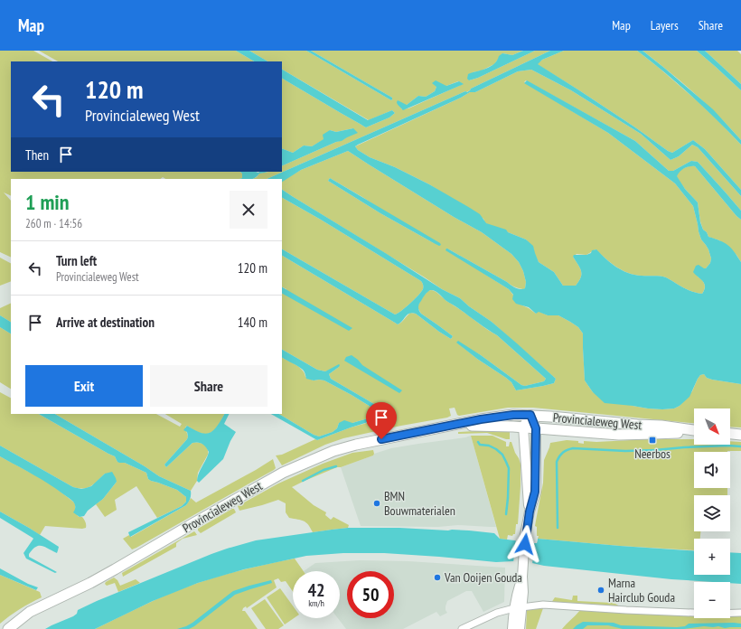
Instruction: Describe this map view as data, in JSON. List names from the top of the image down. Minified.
{"streets":{"main road":["Provincialeweg West"]},"places":{"transit":["Neerbos"],"other":["BMN Bouwmaterialen","Van Ooijen Gouda","Marna Hairclub Gouda"]},"north":"bottom right","page":{"header":"Map","nav":["Map","Layers","Share"],"turn":["120 m","Provincialeweg West"],"then":"Then","heading":["1 min","260 m · 14:56"],"list":[{"name":"Turn left","note":"Provincialeweg West","value":"120 m"},{"name":"Arrive at destination","value":"140 m"}],"buttons":["Exit","Share"],"map_buttons":["+","−"],"speed":"42 km/h","limit":"50"}}
